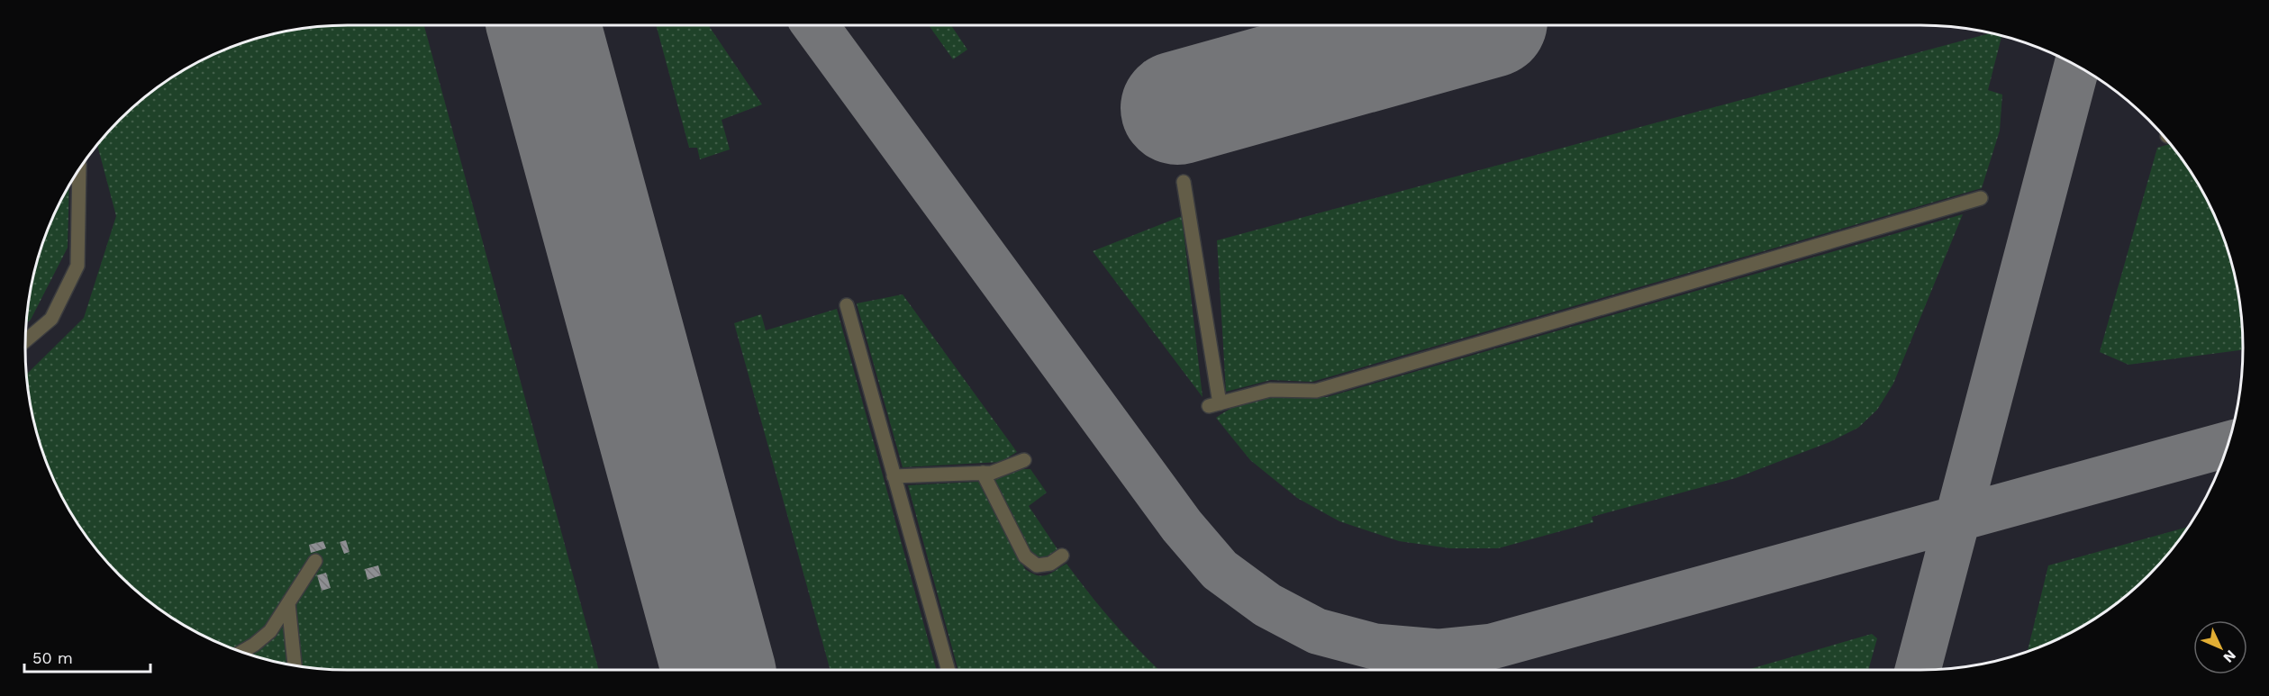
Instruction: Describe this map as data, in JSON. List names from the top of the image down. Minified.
{"scale_bar":"50 m","north":"bottom right"}
